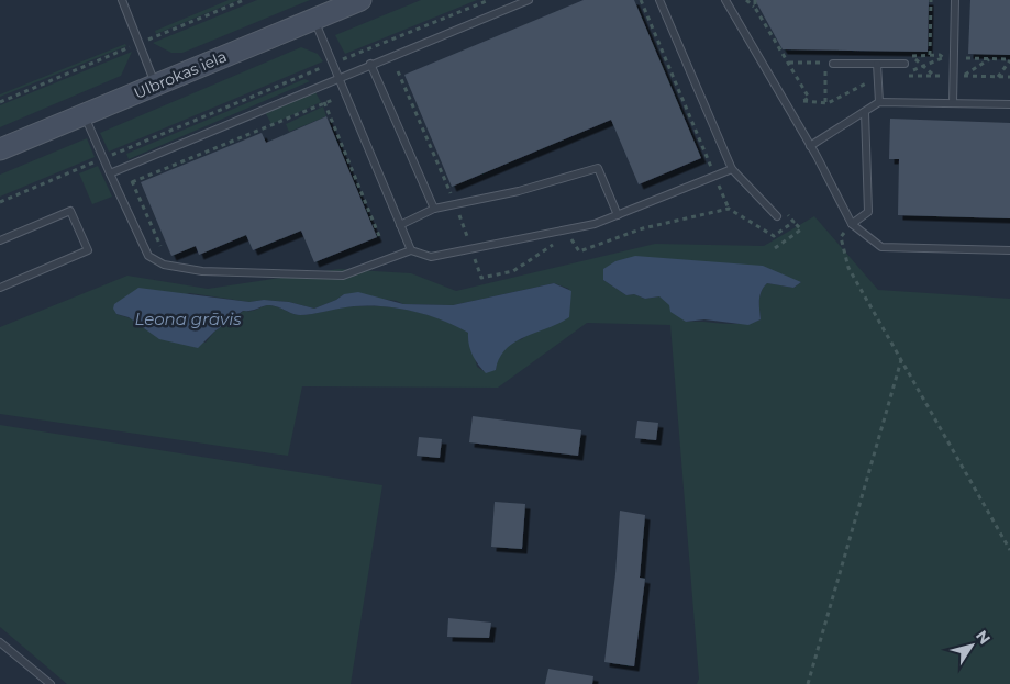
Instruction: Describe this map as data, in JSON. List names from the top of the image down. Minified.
{"streets":{"main road":["Ulbrokas iela"]},"water":["Leona grāvis"],"north":"top right"}
